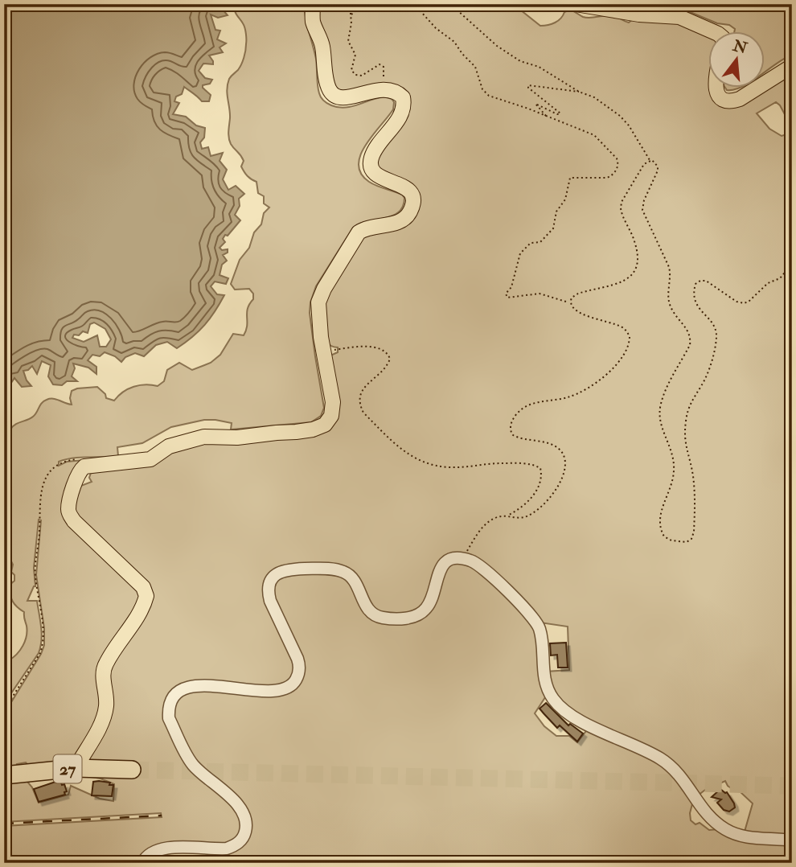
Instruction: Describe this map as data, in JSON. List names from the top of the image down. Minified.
{"streets":{"highway":["27"]},"north":"top"}
